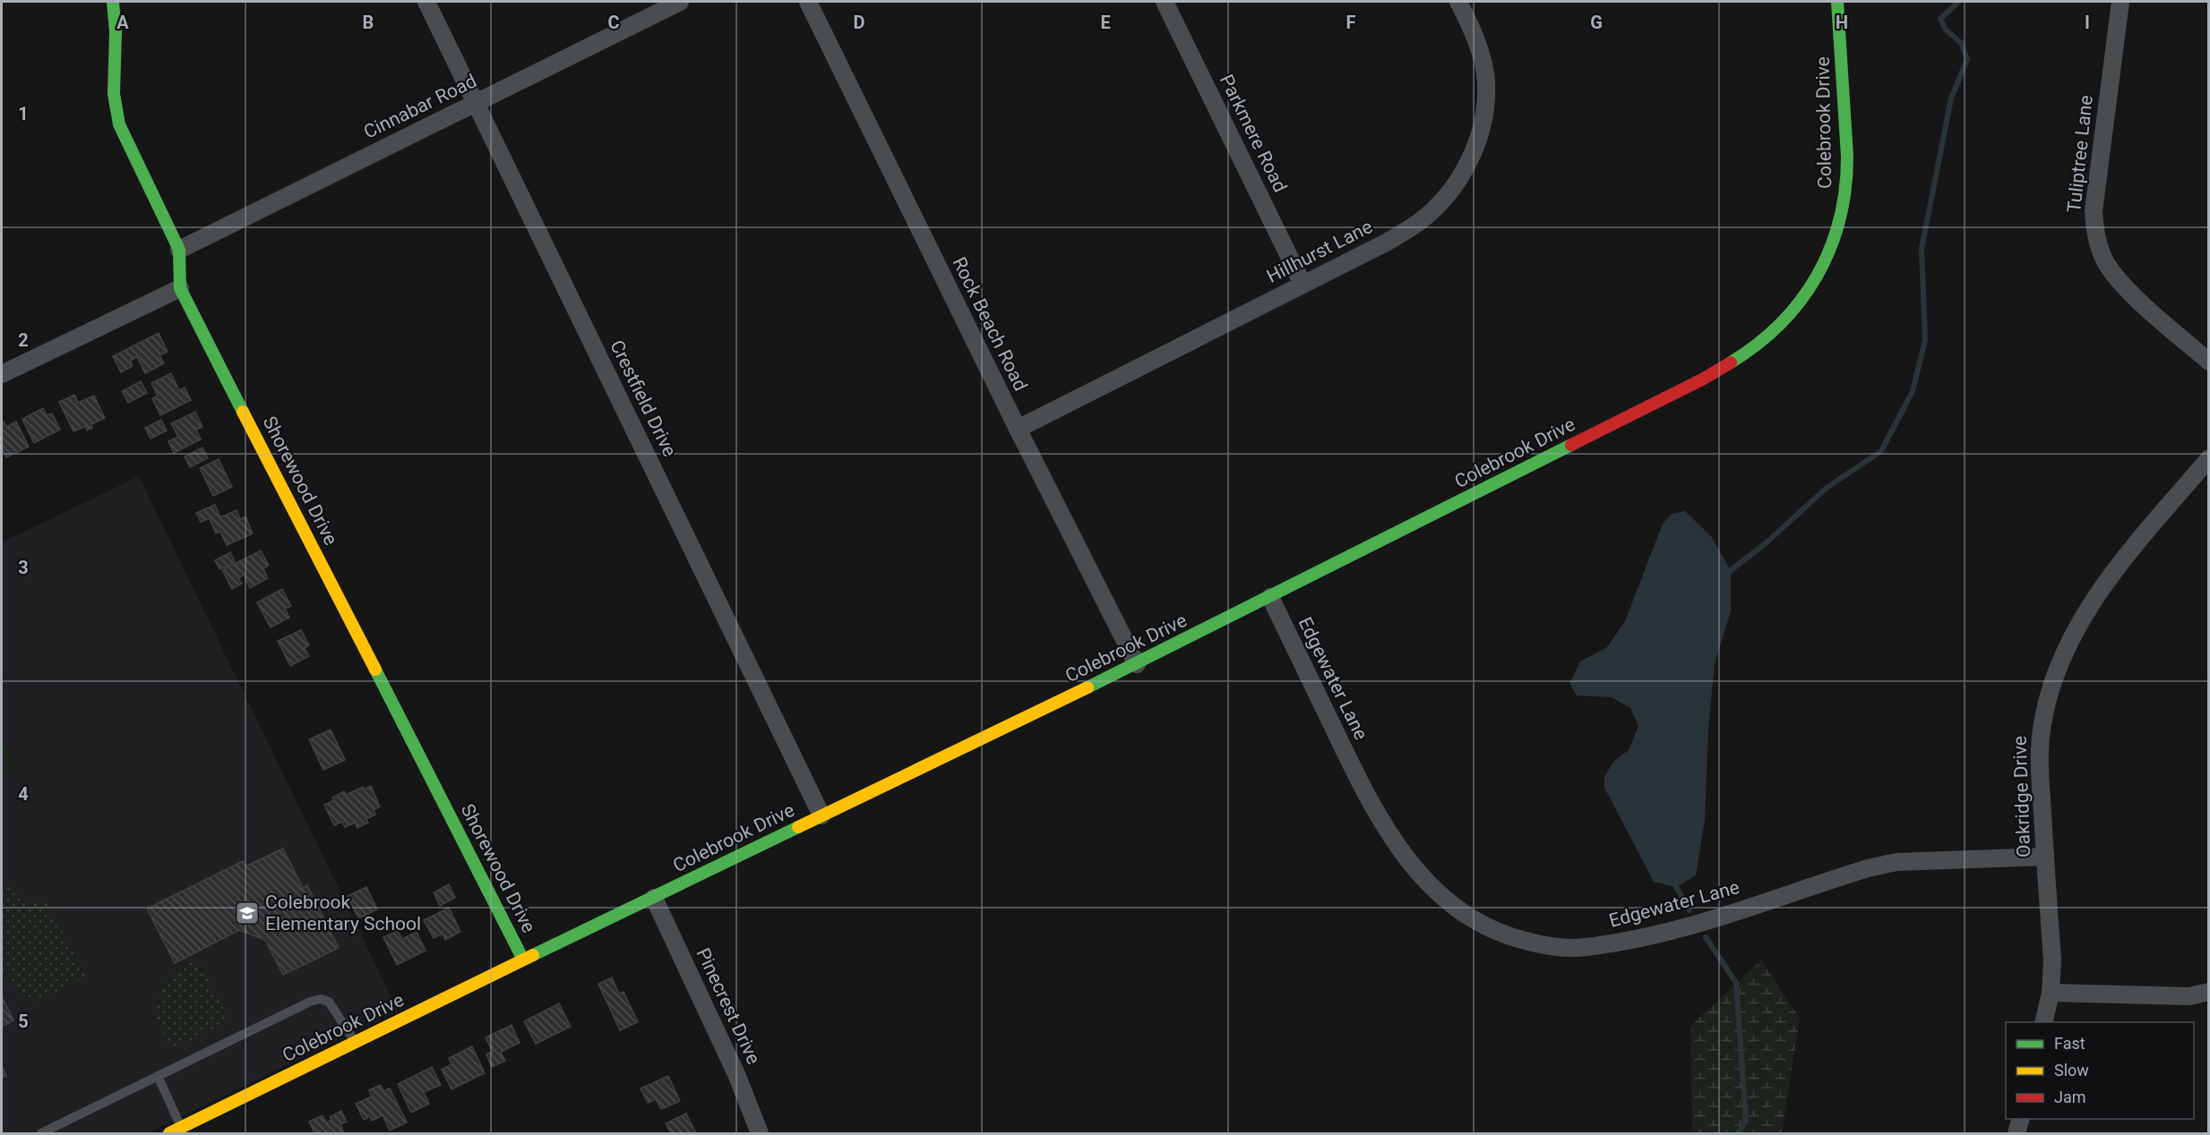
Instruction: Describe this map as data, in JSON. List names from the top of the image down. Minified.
{"streets":{"street":["Cinnabar Road","Colebrook Drive","Parkmere Road","Tuliptree Lane","Hillhurst Lane","Rock Beach Road","Crestfield Drive","Shorewood Drive","Edgewater Lane","Oakridge Drive","Pinecrest Drive"]},"crossings":[["Cinnabar Road","Crestfield Drive"],["Cinnabar Road","Shorewood Drive"],["Colebrook Drive","Rock Beach Road"],["Colebrook Drive","Crestfield Drive"],["Colebrook Drive","Shorewood Drive"],["Colebrook Drive","Edgewater Lane"],["Colebrook Drive","Pinecrest Drive"],["Parkmere Road","Hillhurst Lane"],["Hillhurst Lane","Rock Beach Road"],["Edgewater Lane","Oakridge Drive"]],"places":{"school or university":["Colebrook Elementary School"]},"legend":["Fast","Slow","Jam"],"grid":{"columns":["A","B","C","D","E","F","G","H","I"],"rows":["1","2","3","4","5"]}}
